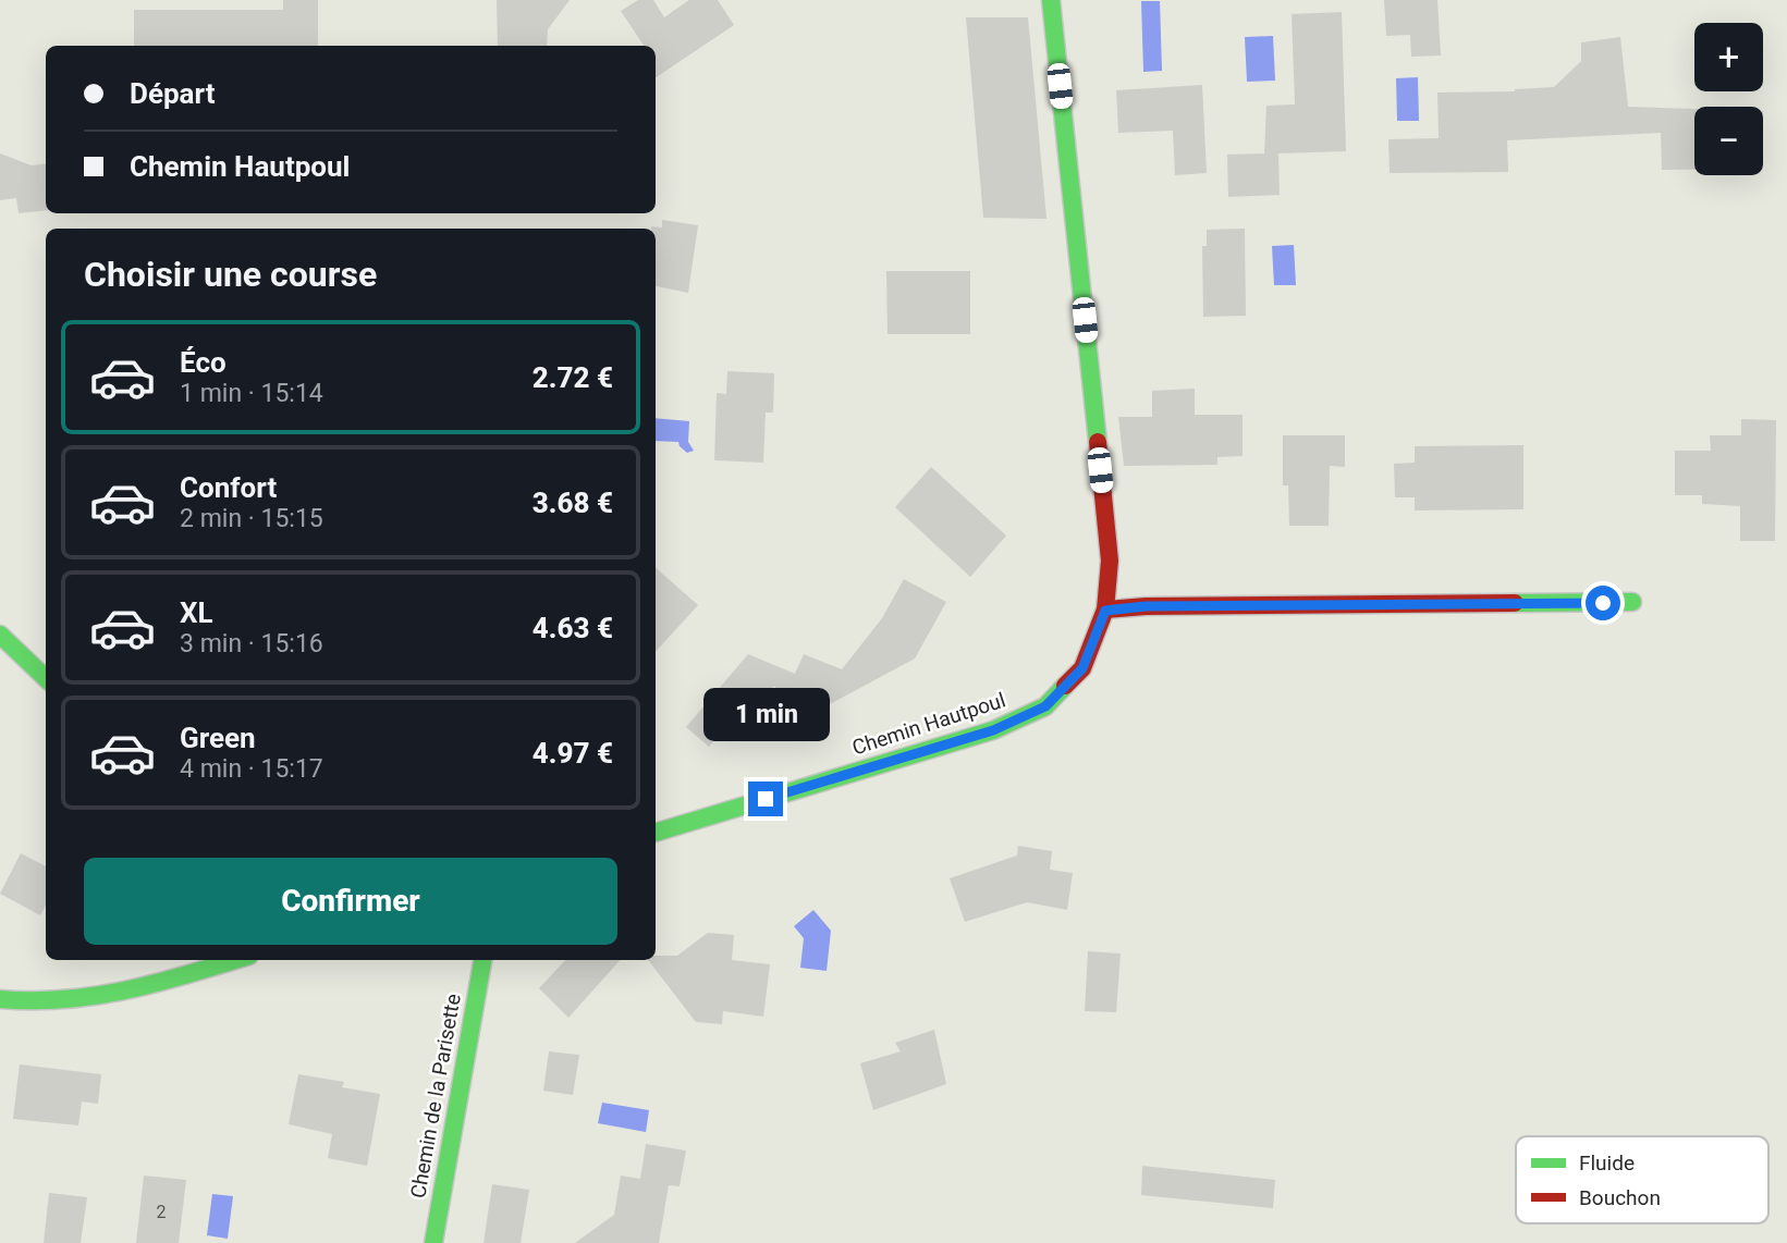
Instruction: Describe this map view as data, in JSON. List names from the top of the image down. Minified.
{"streets":{"street":["Chemin Hautpoul","Chemin de la Parisette"]},"house_numbers":["2"],"legend":["Fluide","Bouchon"],"page":{"map_buttons":["+","−"],"banner":["Départ","Chemin Hautpoul"],"heading":"Choisir une course","list":[{"name":"Éco","note":"1 min · 15:14","value":"2.72 €"},{"name":"Confort","note":"2 min · 15:15","value":"3.68 €"},{"name":"XL","note":"3 min · 15:16","value":"4.63 €"},{"name":"Green","note":"4 min · 15:17","value":"4.97 €"}],"bubble":"1 min","buttons":"Confirmer"}}
